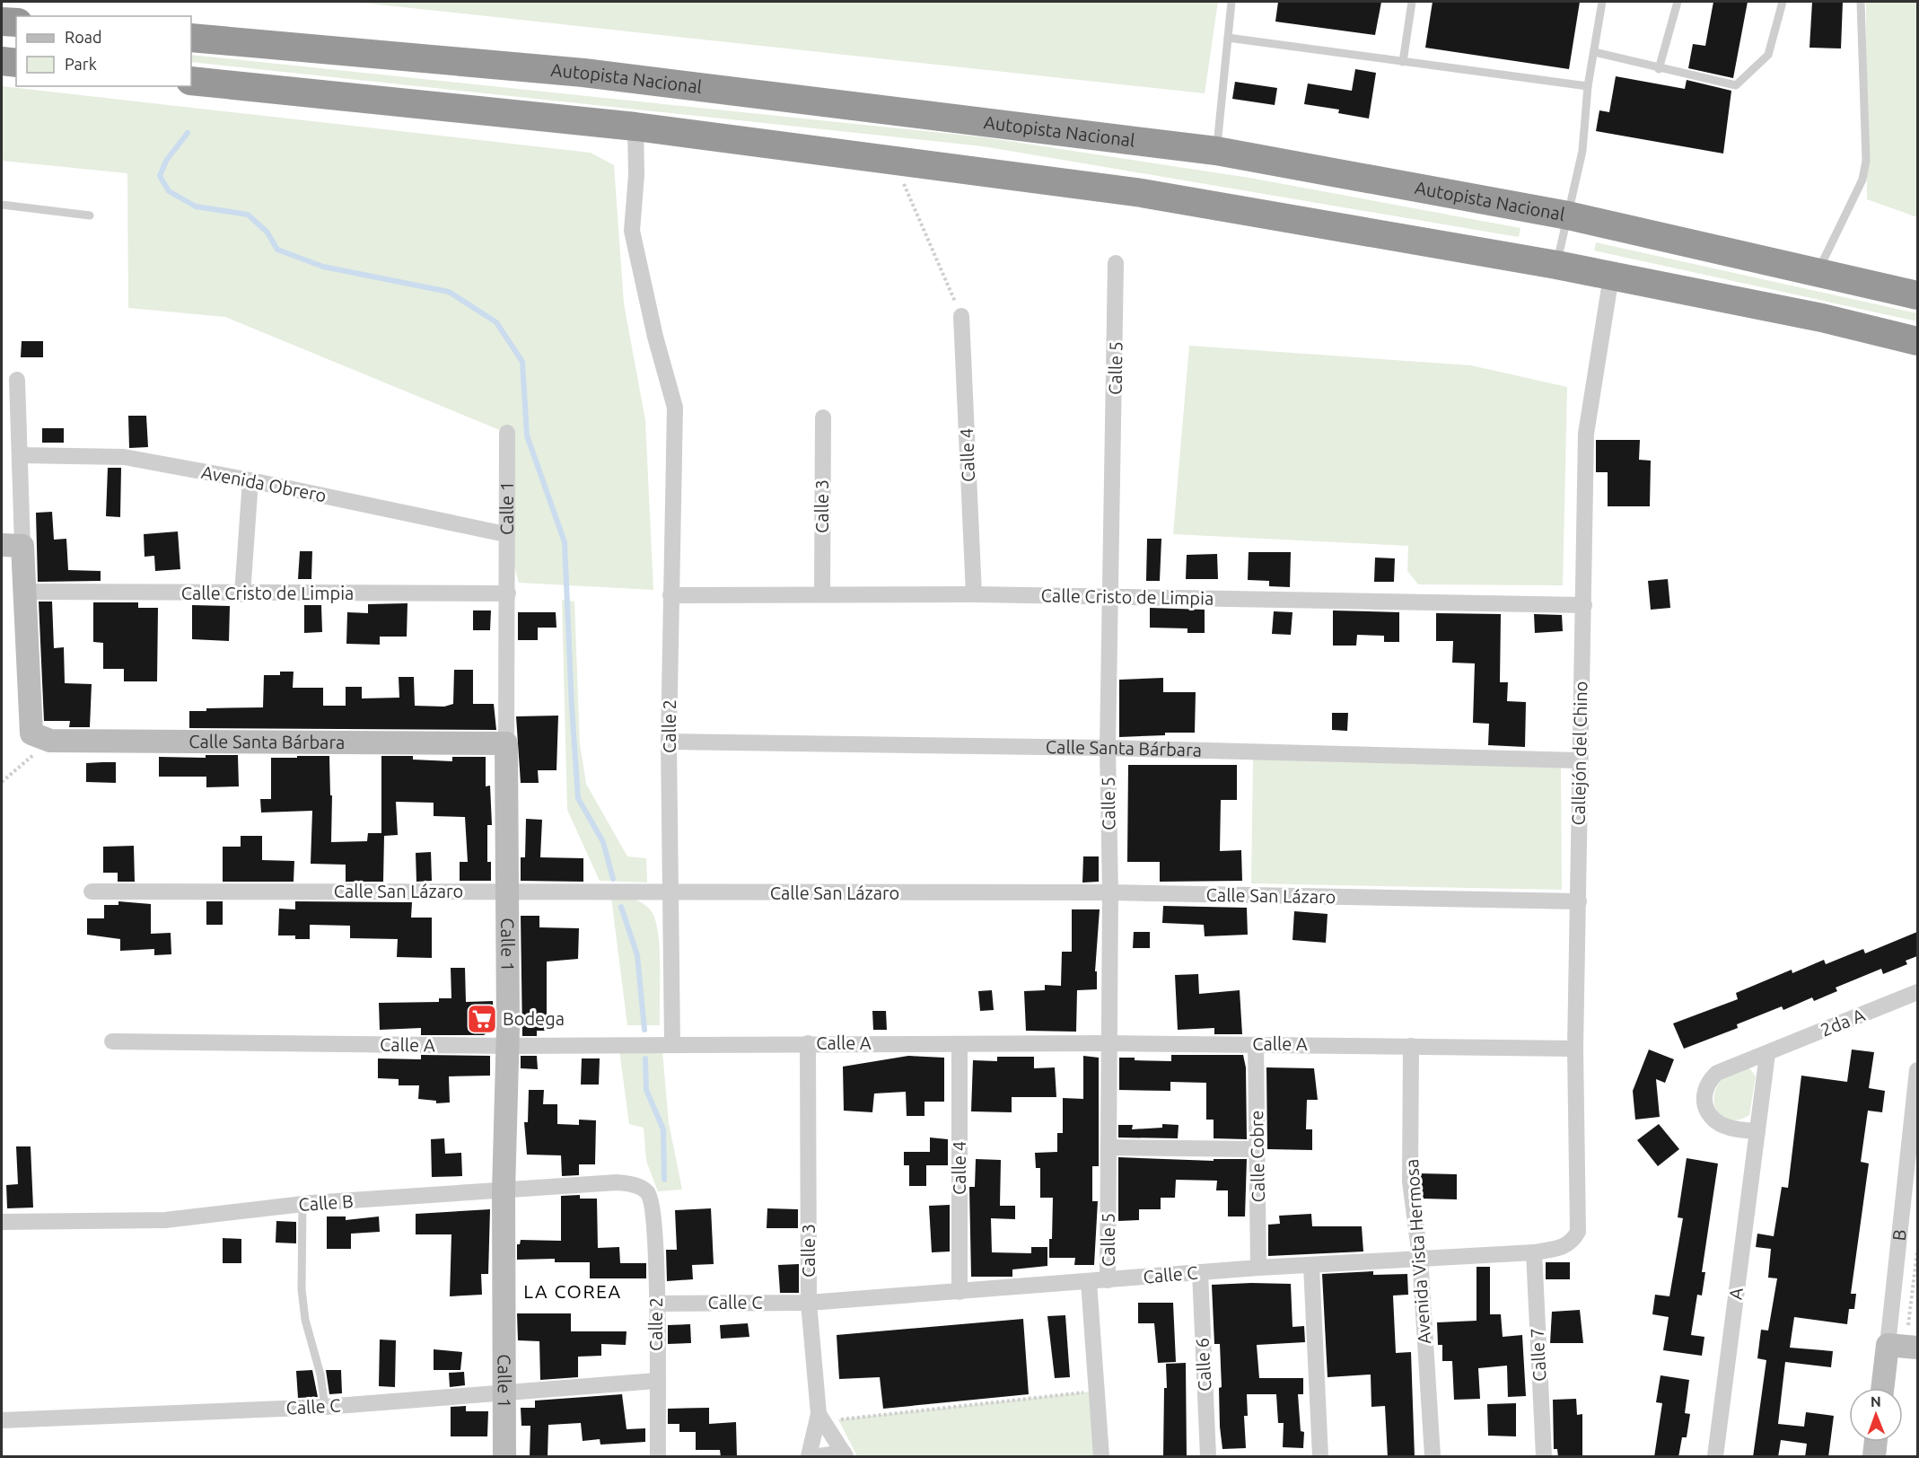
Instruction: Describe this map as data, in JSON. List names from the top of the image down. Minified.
{"streets":{"highway":["Autopista Nacional"],"street":["Calle 5","Calle 4","Avenida Obrero","Calle 3","Calle 1","Calle Cristo de Limpia","Calle 2","Calle Santa Bárbara","Callejón del Chino","Calle San Lázaro","2da A","Calle A","Calle Cobre","Calle B","B","Avenida Vista Hermosa","Calle C","A","Calle 7","Calle 6"]},"crossings":[["Calle 5","Calle Cristo de Limpia"],["Calle 5","Calle Santa Bárbara"],["Calle 5","Calle San Lázaro"],["Calle 5","Calle A"],["Calle 5","Calle C"],["Calle 4","Calle Cristo de Limpia"],["Calle 4","Calle A"],["Calle 4","Calle C"],["Avenida Obrero","Calle 1"],["Calle 3","Calle Cristo de Limpia"],["Calle 3","Calle A"],["Calle 3","Calle C"],["Calle 1","Calle Cristo de Limpia"],["Calle 1","Calle Santa Bárbara"],["Calle 1","Calle San Lázaro"],["Calle 1","Calle A"],["Calle 1","Calle B"],["Calle 1","Calle C"],["Calle Cristo de Limpia","Calle 2"],["Calle Cristo de Limpia","Callejón del Chino"],["Calle 2","Calle Santa Bárbara"],["Calle 2","Calle San Lázaro"],["Calle 2","Calle A"],["Calle 2","Calle B"],["Calle 2","Calle C"],["Calle Santa Bárbara","Callejón del Chino"],["Callejón del Chino","Calle San Lázaro"],["Callejón del Chino","Calle A"],["Callejón del Chino","Calle C"],["2da A","A"],["Calle A","Calle Cobre"],["Calle A","Avenida Vista Hermosa"],["Calle Cobre","Calle C"],["Avenida Vista Hermosa","Calle C"],["Calle C","Calle 7"],["Calle C","Calle 6"]],"districts":["LA COREA"],"places":{"supermarket":["Bodega"]},"legend":["Road","Park"],"north":"top"}
